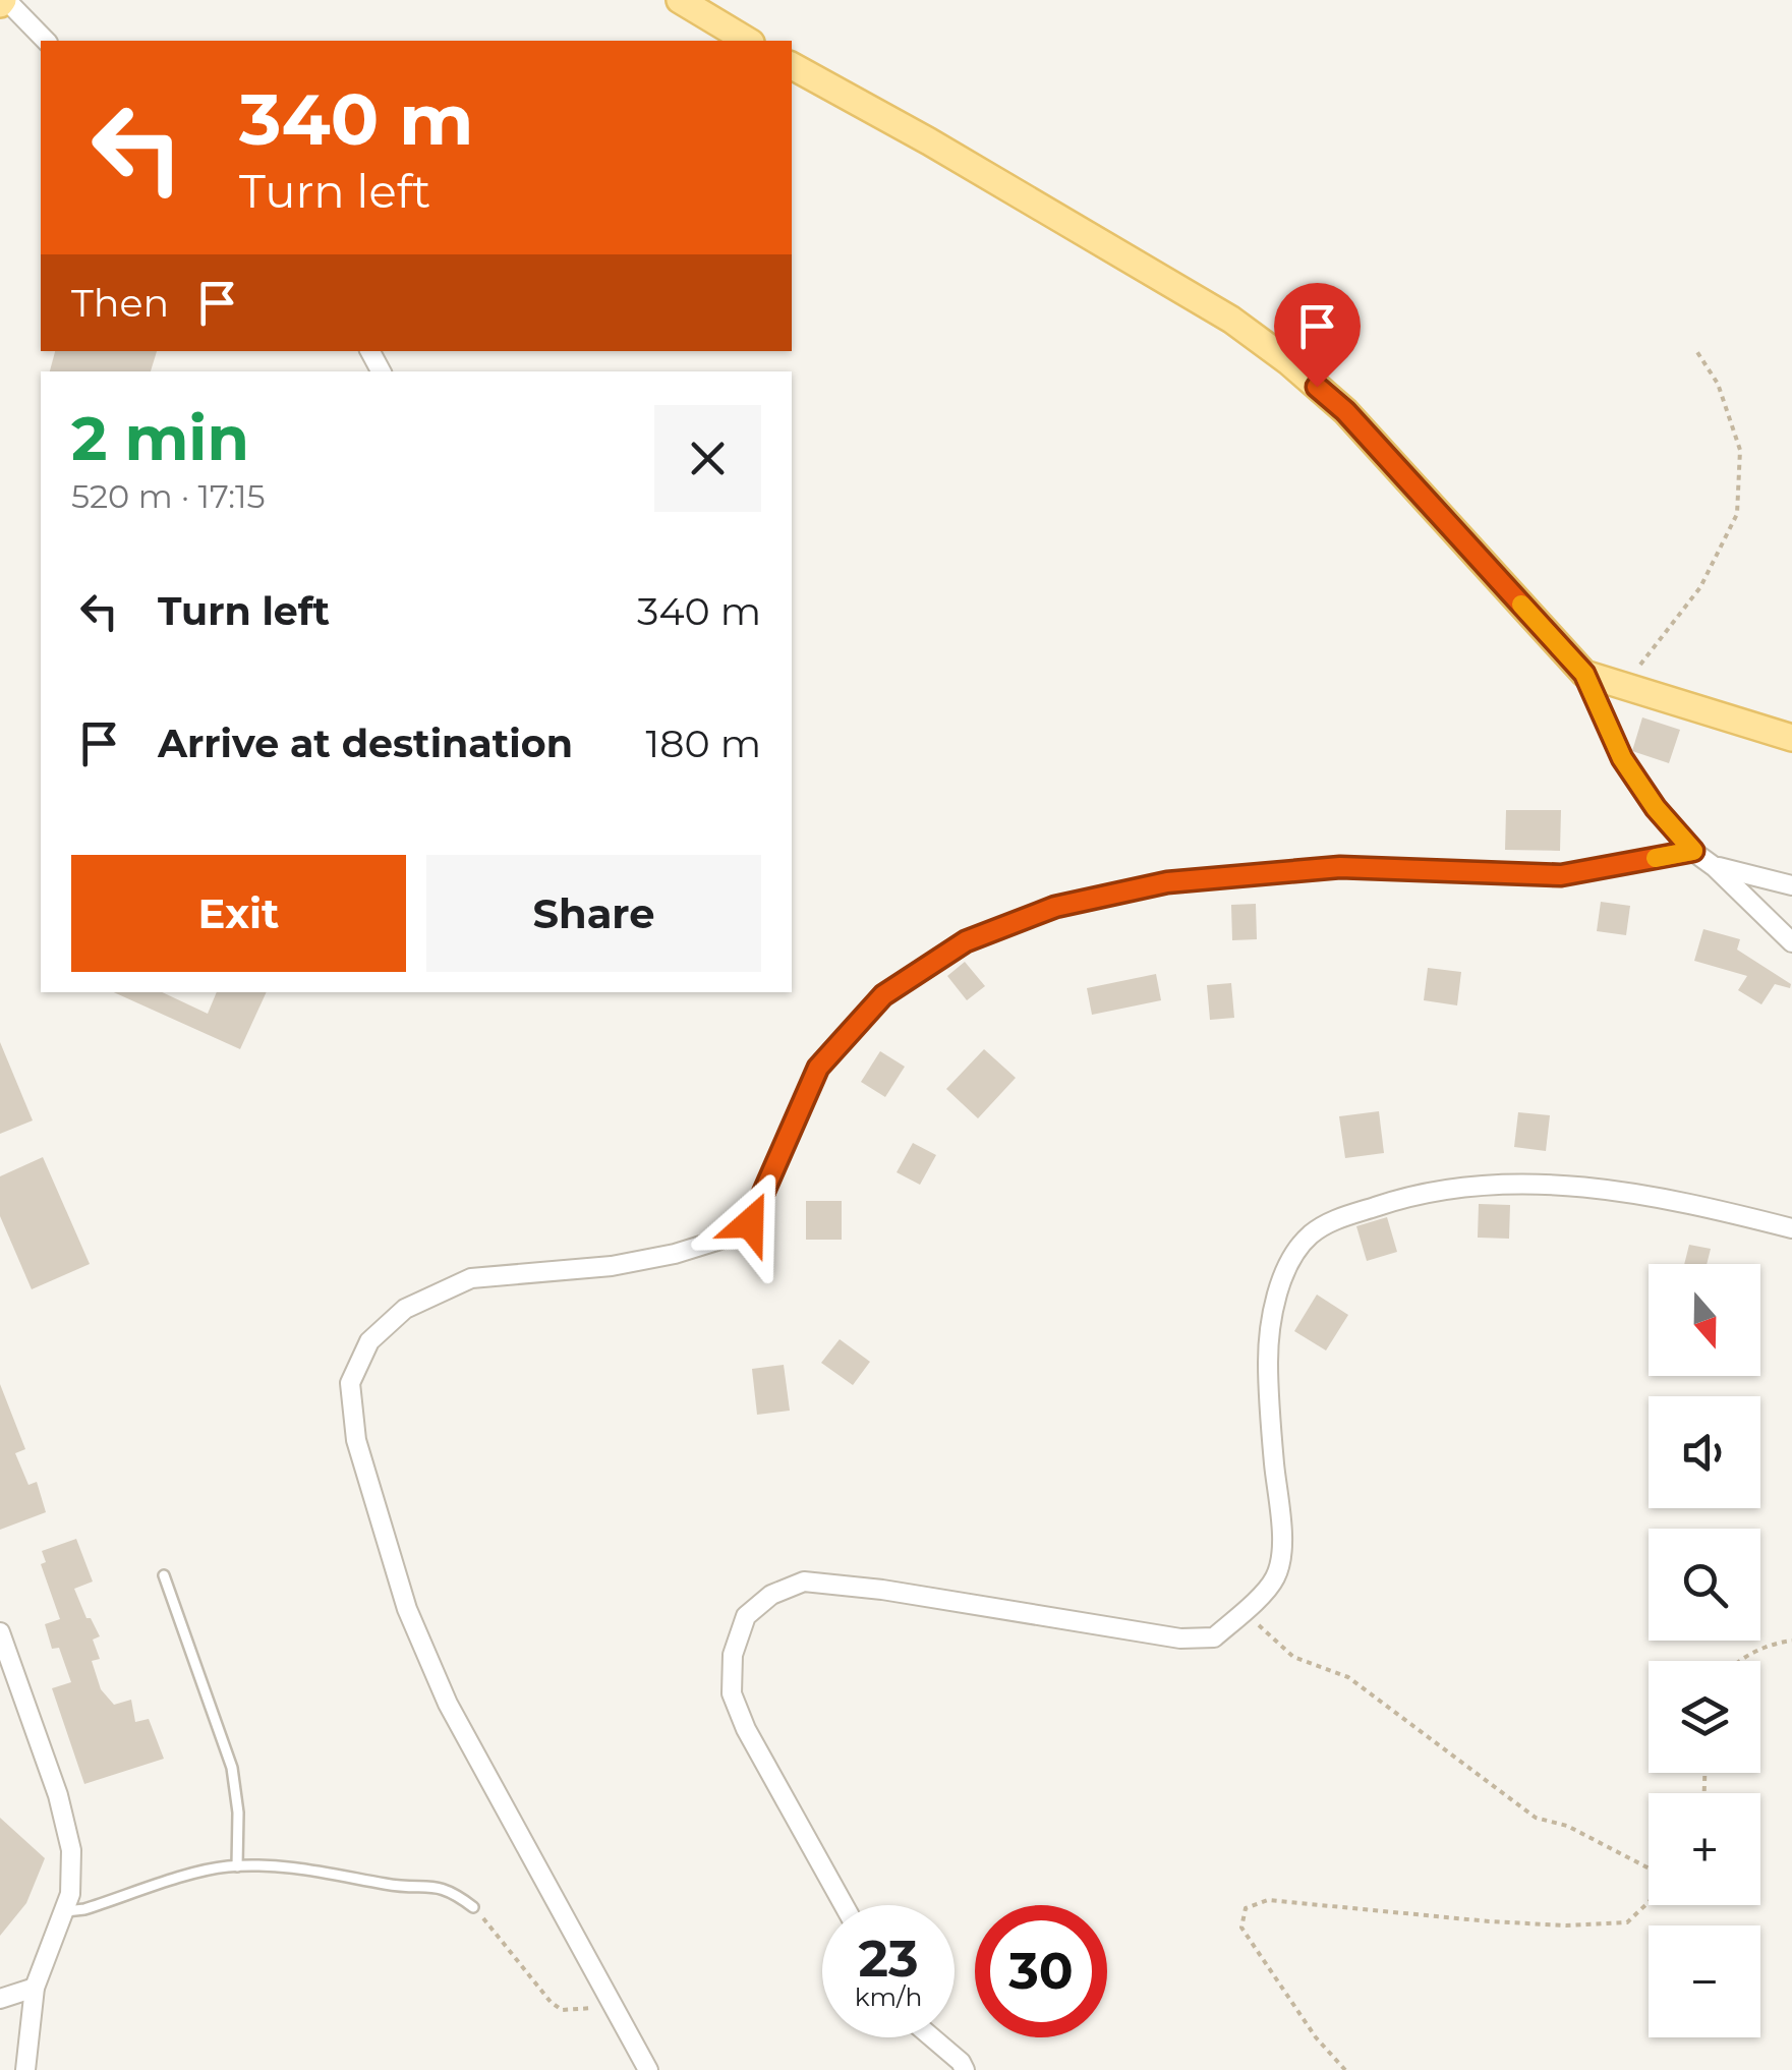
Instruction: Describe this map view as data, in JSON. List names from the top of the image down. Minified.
{"north":"bottom","page":{"turn":["340 m","Turn left"],"then":"Then","heading":["2 min","520 m · 17:15"],"list":[{"name":"Turn left","value":"340 m"},{"name":"Arrive at destination","value":"180 m"}],"buttons":["Exit","Share"],"map_buttons":["+","−"],"speed":"23 km/h","limit":"30"}}
